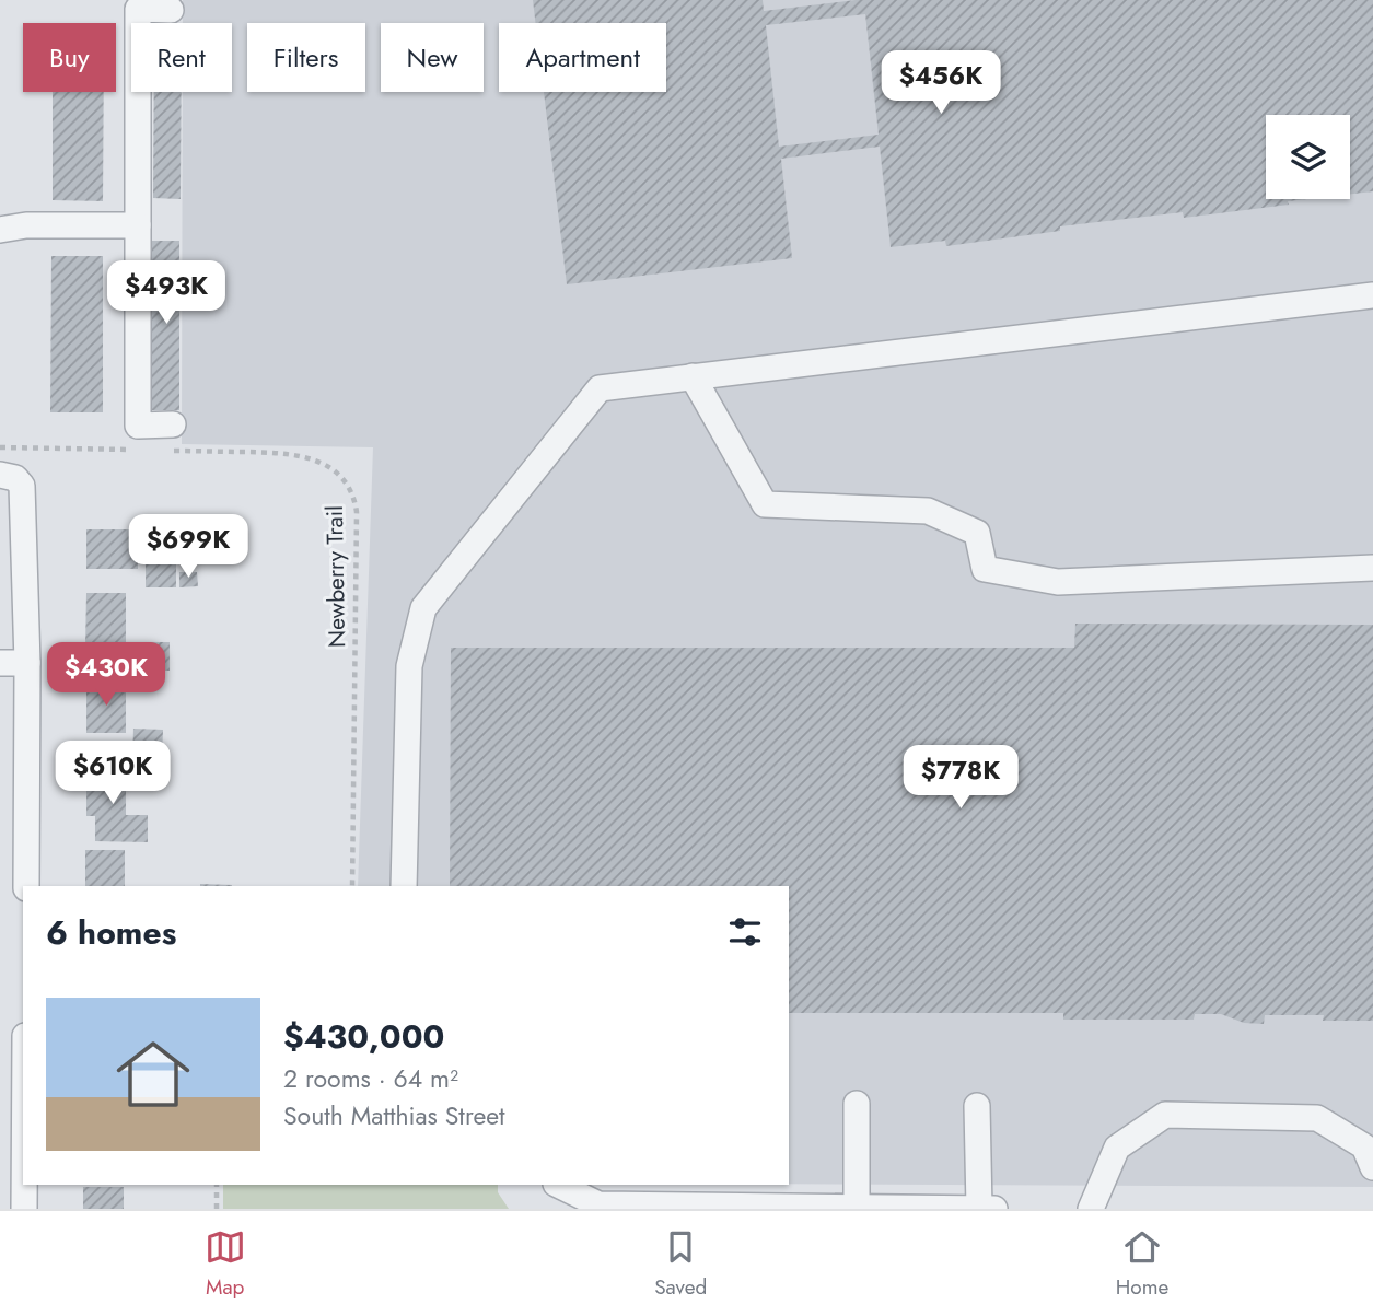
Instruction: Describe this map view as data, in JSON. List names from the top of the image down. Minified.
{"streets":{"path":["Newberry Trail"]},"page":{"chip":["Buy","Rent","Filters","New","Apartment"],"price":["$456K","$493K","$699K","$430K","$610K","$778K"],"heading":"6 homes","list":[{"name":"$430,000","note":"2 rooms · 64 m² · South Matthias Street"}],"tabs":["Map","Saved","Home"]}}
